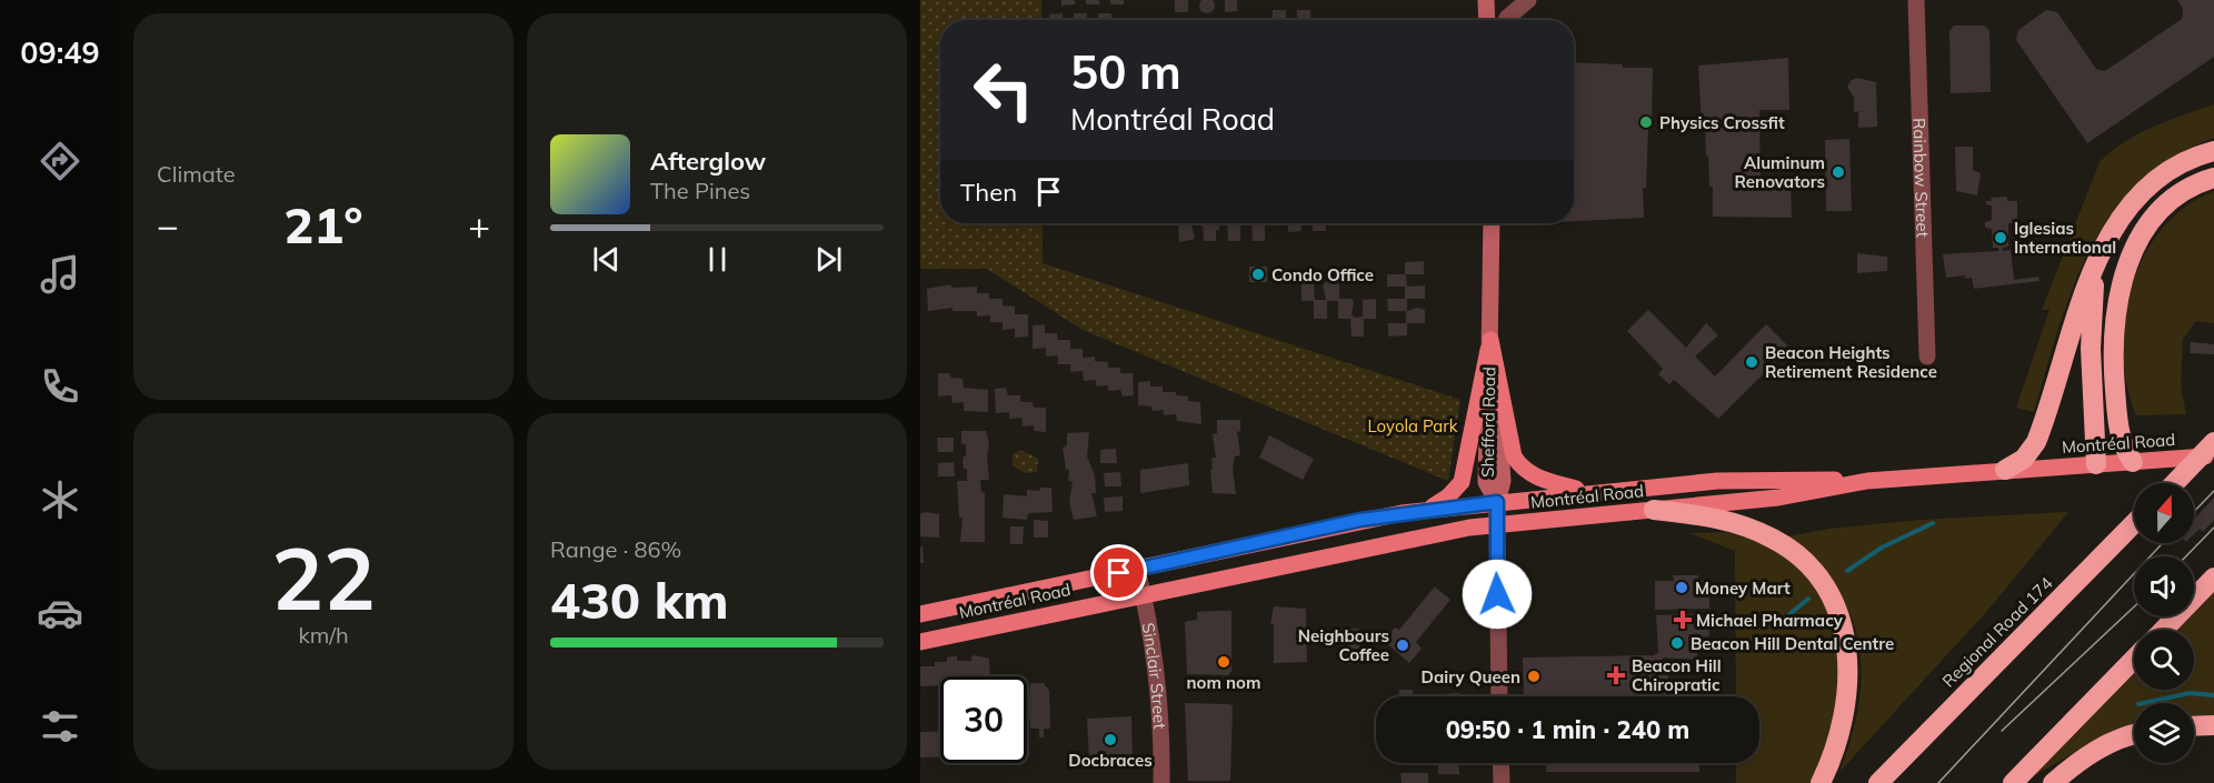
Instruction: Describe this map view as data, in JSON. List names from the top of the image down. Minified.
{"streets":{"highway":["Regional Road 174"],"main road":["Montréal Road"],"street":["Rainbow Street","Shefford Road","Sinclair Street"]},"crossings":[["Shefford Road","Montréal Road"],["Montréal Road","Sinclair Street"]],"parks":["Loyola Park"],"places":{"other":["Physics Crossfit","Aluminum Renovators","Iglesias International","Condo Office","Beacon Heights Retirement Residence","Money Mart","Beacon Hill Dental Centre","Neighbours Coffee","nom nom","Dairy Queen","Docbraces"],"health":["Michael Pharmacy","Beacon Hill Chiropratic"]},"north":"top","page":{"tabs":"09:49","tile":["Climate",["22","km/h"],["Range · 86%","430 km"]],"turn":["50 m","Montréal Road"],"song":["Afterglow","The Pines"],"then":"Then","heat":["−","21°","+"],"limit":"30","trip":"09:50 · 1 min · 240 m"}}
